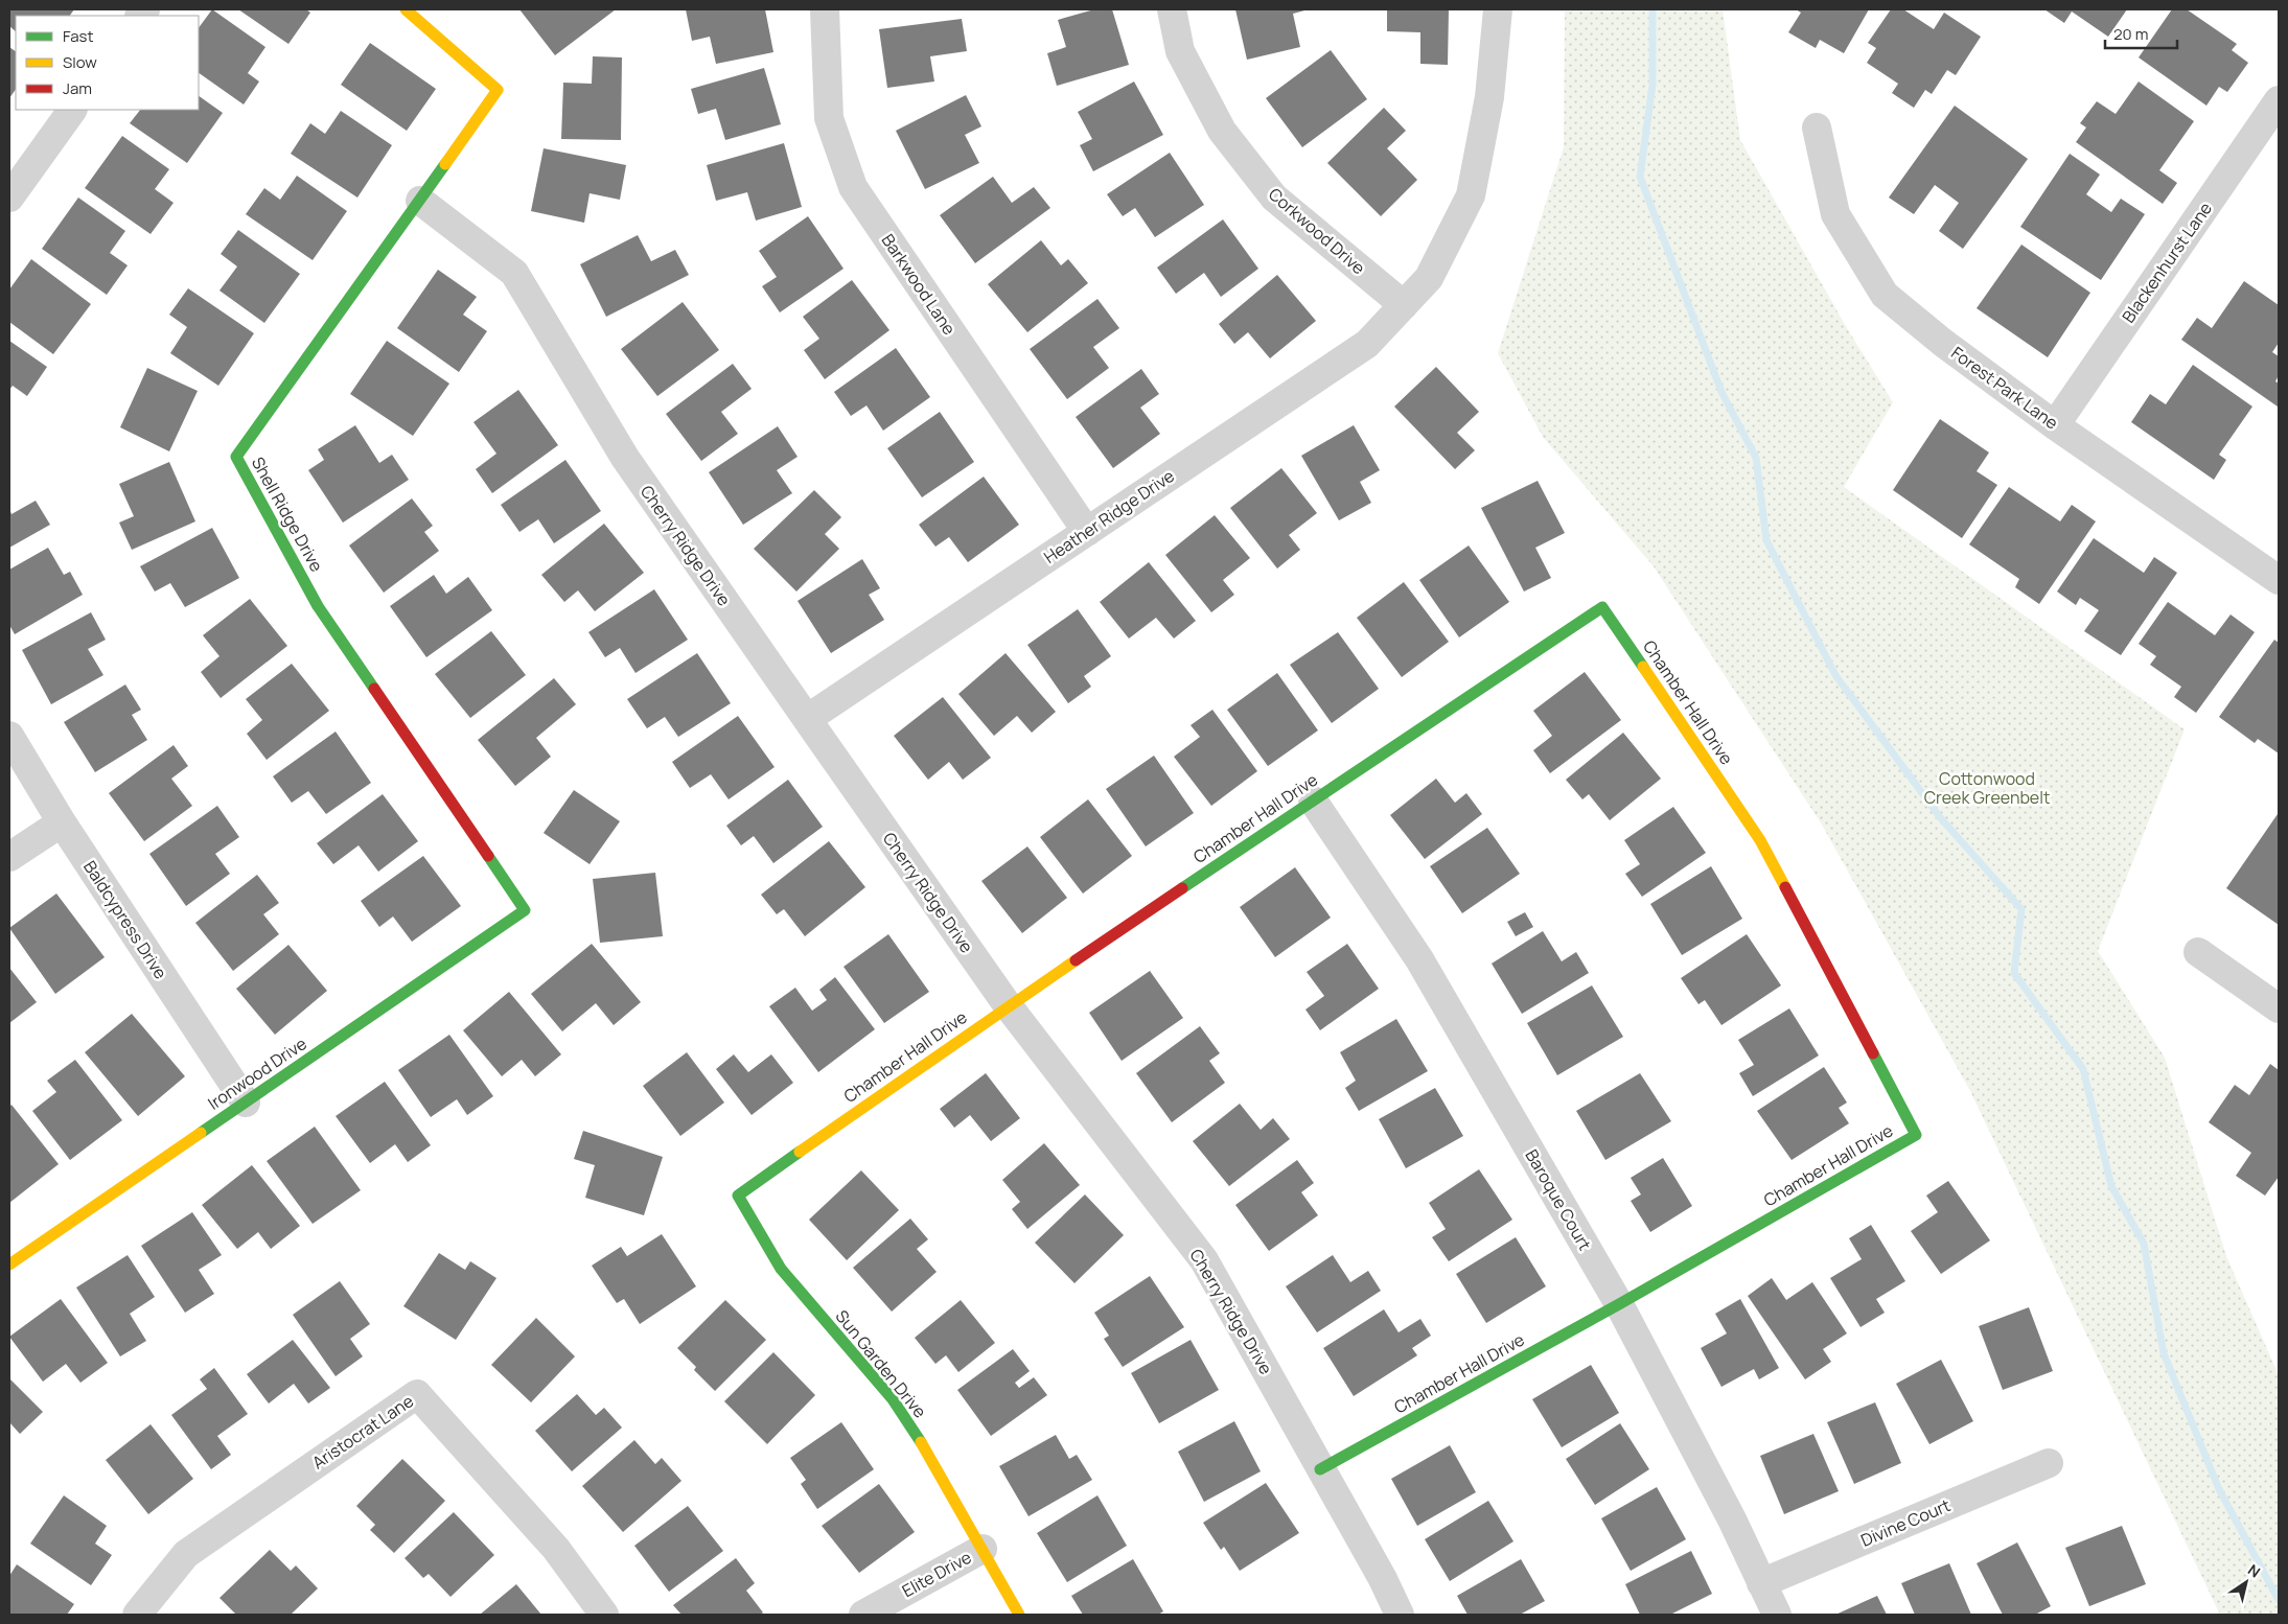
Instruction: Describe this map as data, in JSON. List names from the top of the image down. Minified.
{"streets":{"street":["Corkwood Drive","Blackenhurst Lane","Barkwood Lane","Forest Park Lane","Shell Ridge Drive","Heather Ridge Drive","Cherry Ridge Drive","Chamber Hall Drive","Baldcypress Drive","Ironwood Drive","Baroque Court","Sun Garden Drive","Aristocrat Lane","Divine Court","Elite Drive"]},"crossings":[["Corkwood Drive","Heather Ridge Drive"],["Blackenhurst Lane","Forest Park Lane"],["Barkwood Lane","Heather Ridge Drive"],["Shell Ridge Drive","Cherry Ridge Drive"],["Shell Ridge Drive","Ironwood Drive"],["Heather Ridge Drive","Cherry Ridge Drive"],["Cherry Ridge Drive","Chamber Hall Drive"],["Chamber Hall Drive","Baroque Court"],["Chamber Hall Drive","Sun Garden Drive"],["Baldcypress Drive","Ironwood Drive"],["Baroque Court","Divine Court"],["Sun Garden Drive","Elite Drive"]],"parks":["Cottonwood Creek Greenbelt"],"legend":["Fast","Slow","Jam"],"scale_bar":"20 m","north":"top right"}
